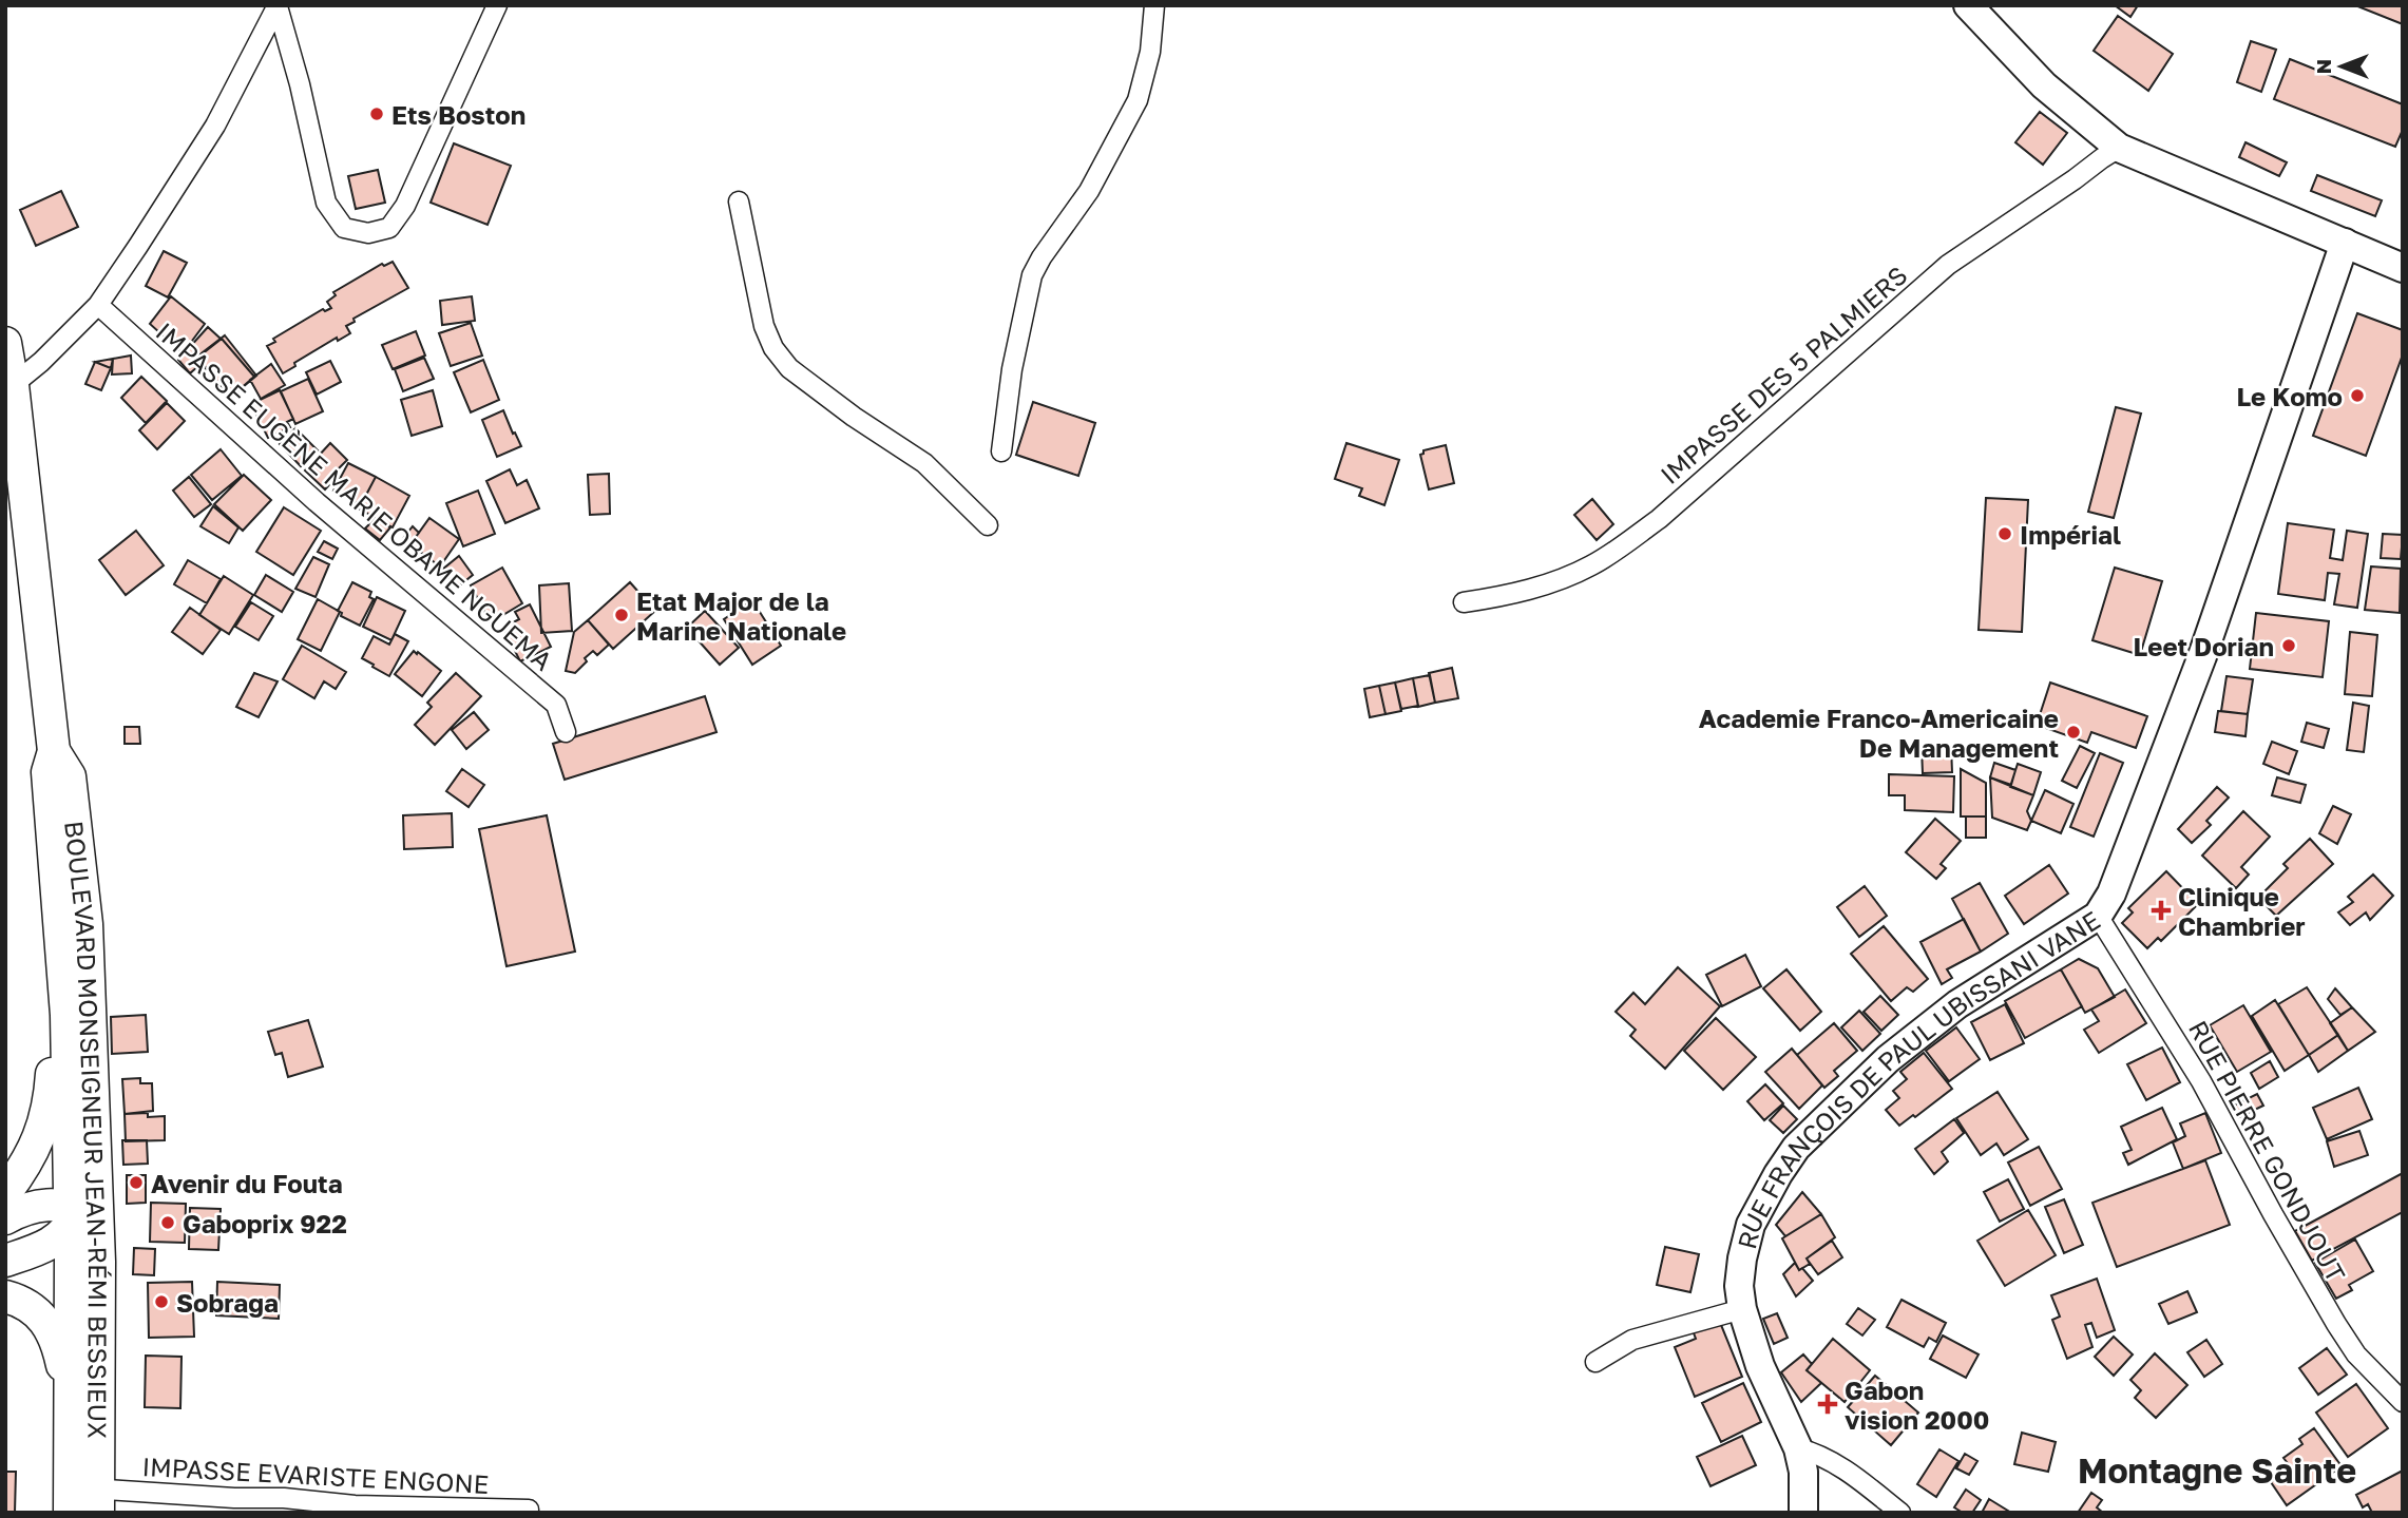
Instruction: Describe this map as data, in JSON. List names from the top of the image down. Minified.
{"streets":{"main road":["BOULEVARD MONSEIGNEUR JEAN-RÉMI BESSIEUX"],"street":["IMPASSE DES 5 PALMIERS","IMPASSE EUGÈNE MARIE OBAME NGUEMA","RUE FRANÇOIS DE PAUL UBISSANI VANE","RUE PIERRE GONDJOUT","IMPASSE EVARISTE ENGONE"]},"crossings":[["RUE FRANÇOIS DE PAUL UBISSANI VANE","RUE PIERRE GONDJOUT"],["BOULEVARD MONSEIGNEUR JEAN-RÉMI BESSIEUX","IMPASSE EVARISTE ENGONE"]],"districts":["Montagne Sainte"],"places":{"other":["Ets Boston","Le Komo","Impérial","Etat Major de la Marine Nationale","Leet Dorian","Academie Franco-Americaine De Management","Avenir du Fouta","Gaboprix 922","Sobraga"],"health":["Clinique Chambrier","Gabon vision 2000"]},"north":"left"}
